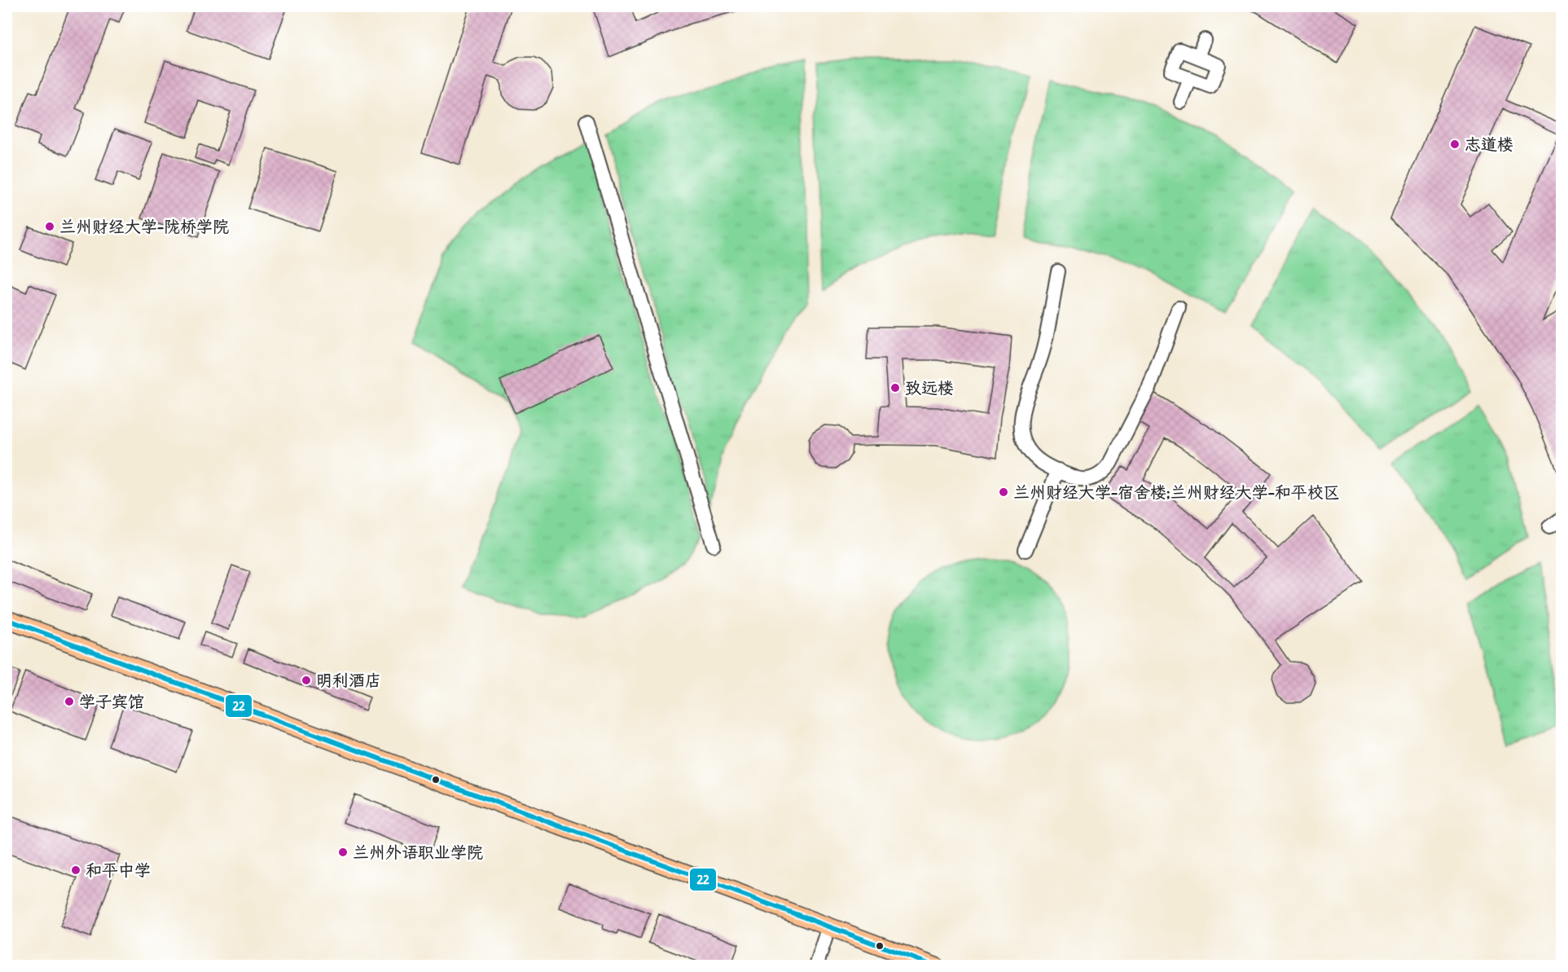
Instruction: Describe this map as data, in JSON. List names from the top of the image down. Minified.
{"places":["志道楼","兰州财经大学-陇桥学院","致远楼","兰州财经大学-宿舍楼;兰州财经大学-和平校区","明利酒店","学子宾馆","兰州外语职业学院","和平中学"],"lines":["transit line 22"]}
